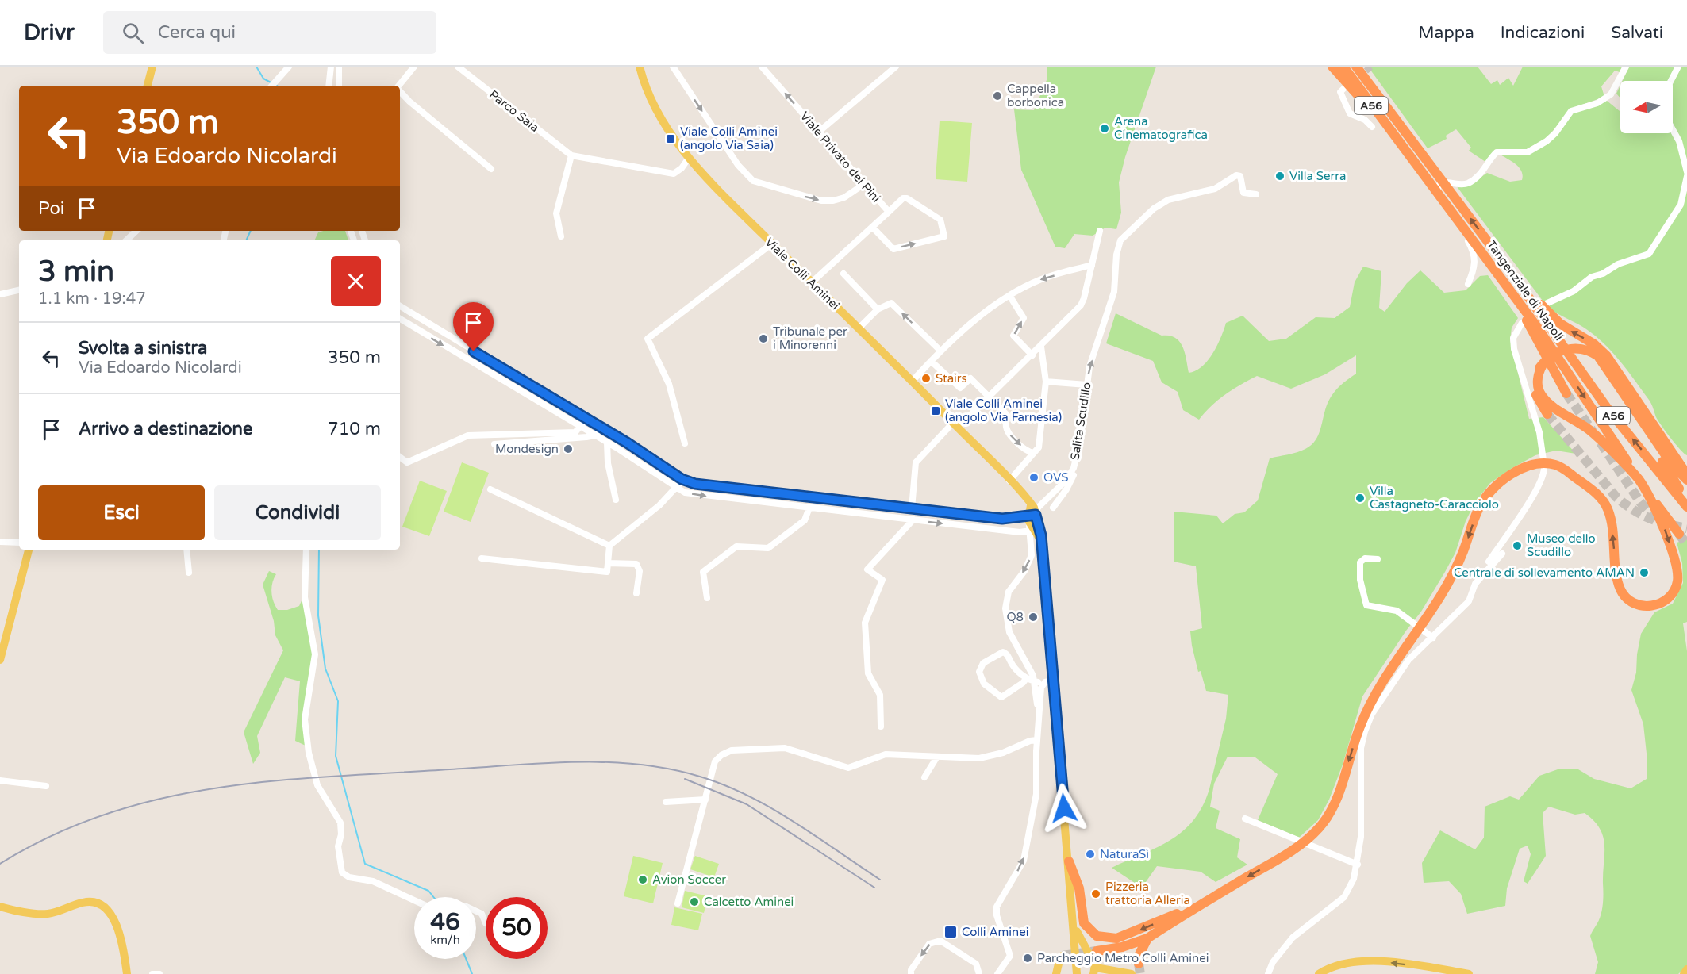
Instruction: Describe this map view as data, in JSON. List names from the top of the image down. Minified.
{"streets":{"highway":["A56","Tangenziale di Napoli"],"main road":["Viale Colli Aminei"],"street":["Parco Saia","Viale Privato dei Pini","Salita Scudillo"]},"crossings":[["Parco Saia","Viale Colli Aminei"],["Viale Privato dei Pini","Viale Colli Aminei"],["Viale Colli Aminei","Salita Scudillo"]],"places":{"other":["Cappella borbonica","Arena Cinematografica","Villa Serra","Tribunale per i Minorenni","Stairs","Mondesign","OVS","Villa Castagneto-Caracciolo","Museo dello Scudillo","Centrale di sollevamento AMAN","Q8","NaturaSì","Avion Soccer","Pizzeria trattoria Alleria","Calcetto Aminei","Parcheggio Metro Colli Aminei"],"transit":["Viale Colli Aminei (angolo Via Saia)","Viale Colli Aminei (angolo Via Farnesia)","Colli Aminei"]},"north":"left","page":{"header":"Drivr","search":"Cerca qui","nav":["Mappa","Indicazioni","Salvati"],"turn":["350 m","Via Edoardo Nicolardi"],"then":"Poi","heading":["3 min","1.1 km · 19:47"],"list":[{"name":"Svolta a sinistra","note":"Via Edoardo Nicolardi","value":"350 m"},{"name":"Arrivo a destinazione","value":"710 m"}],"buttons":["Esci","Condividi"],"speed":"46 km/h","limit":"50"}}
